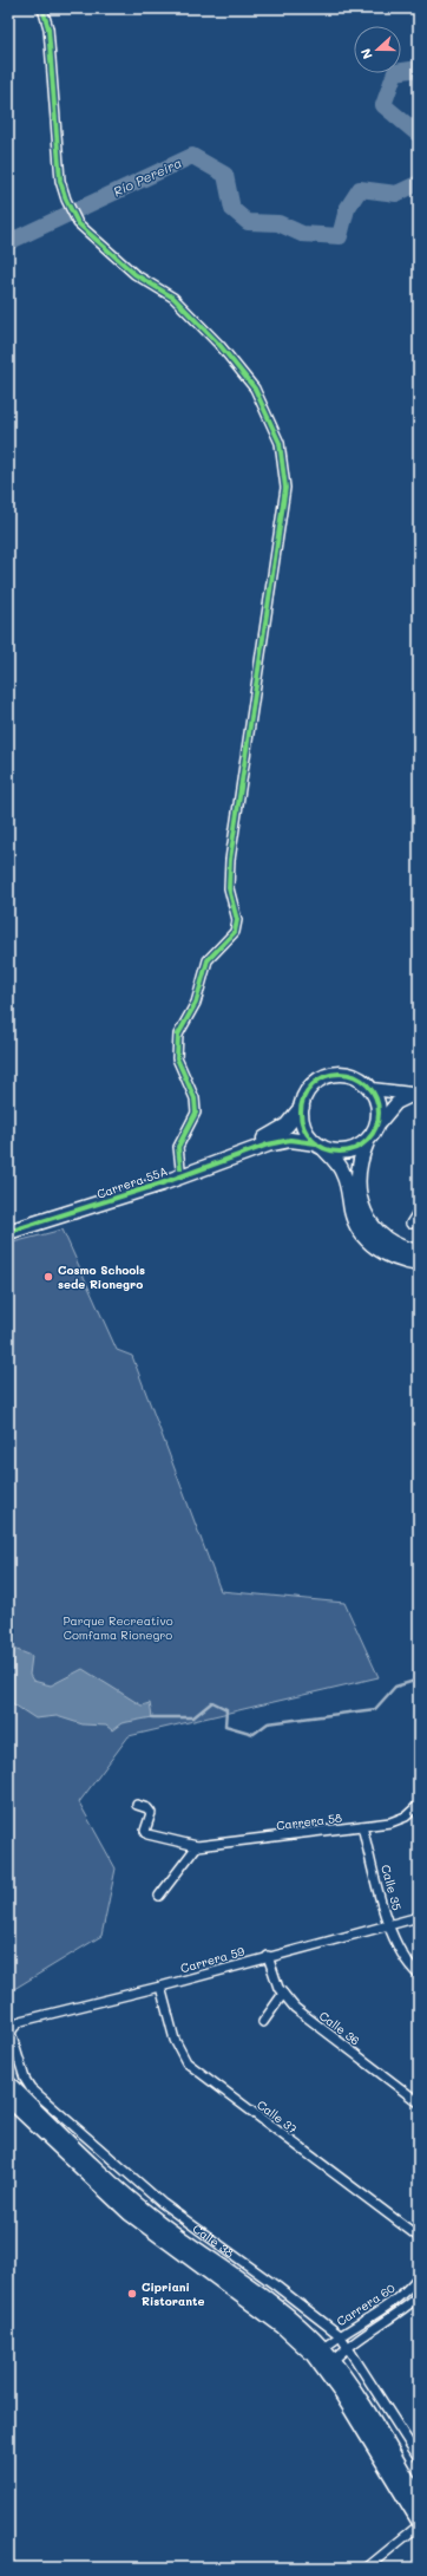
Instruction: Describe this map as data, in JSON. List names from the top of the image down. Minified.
{"streets":{"main road":["Carrera 55A","Calle 38"],"street":["Carrera 58","Calle 35","Carrera 59","Calle 36","Calle 37","Carrera 60"]},"crossings":[["Carrera 58","Calle 35"],["Calle 35","Carrera 59"],["Carrera 59","Calle 36"],["Carrera 59","Calle 37"],["Carrera 59","Calle 38"],["Calle 38","Carrera 60"]],"water":["Río Pereira"],"parks":["Parque Recreativo Comfama Rionegro"],"places":["Cosmo Schools sede Rionegro","Cipriani Ristorante"],"north":"left"}
